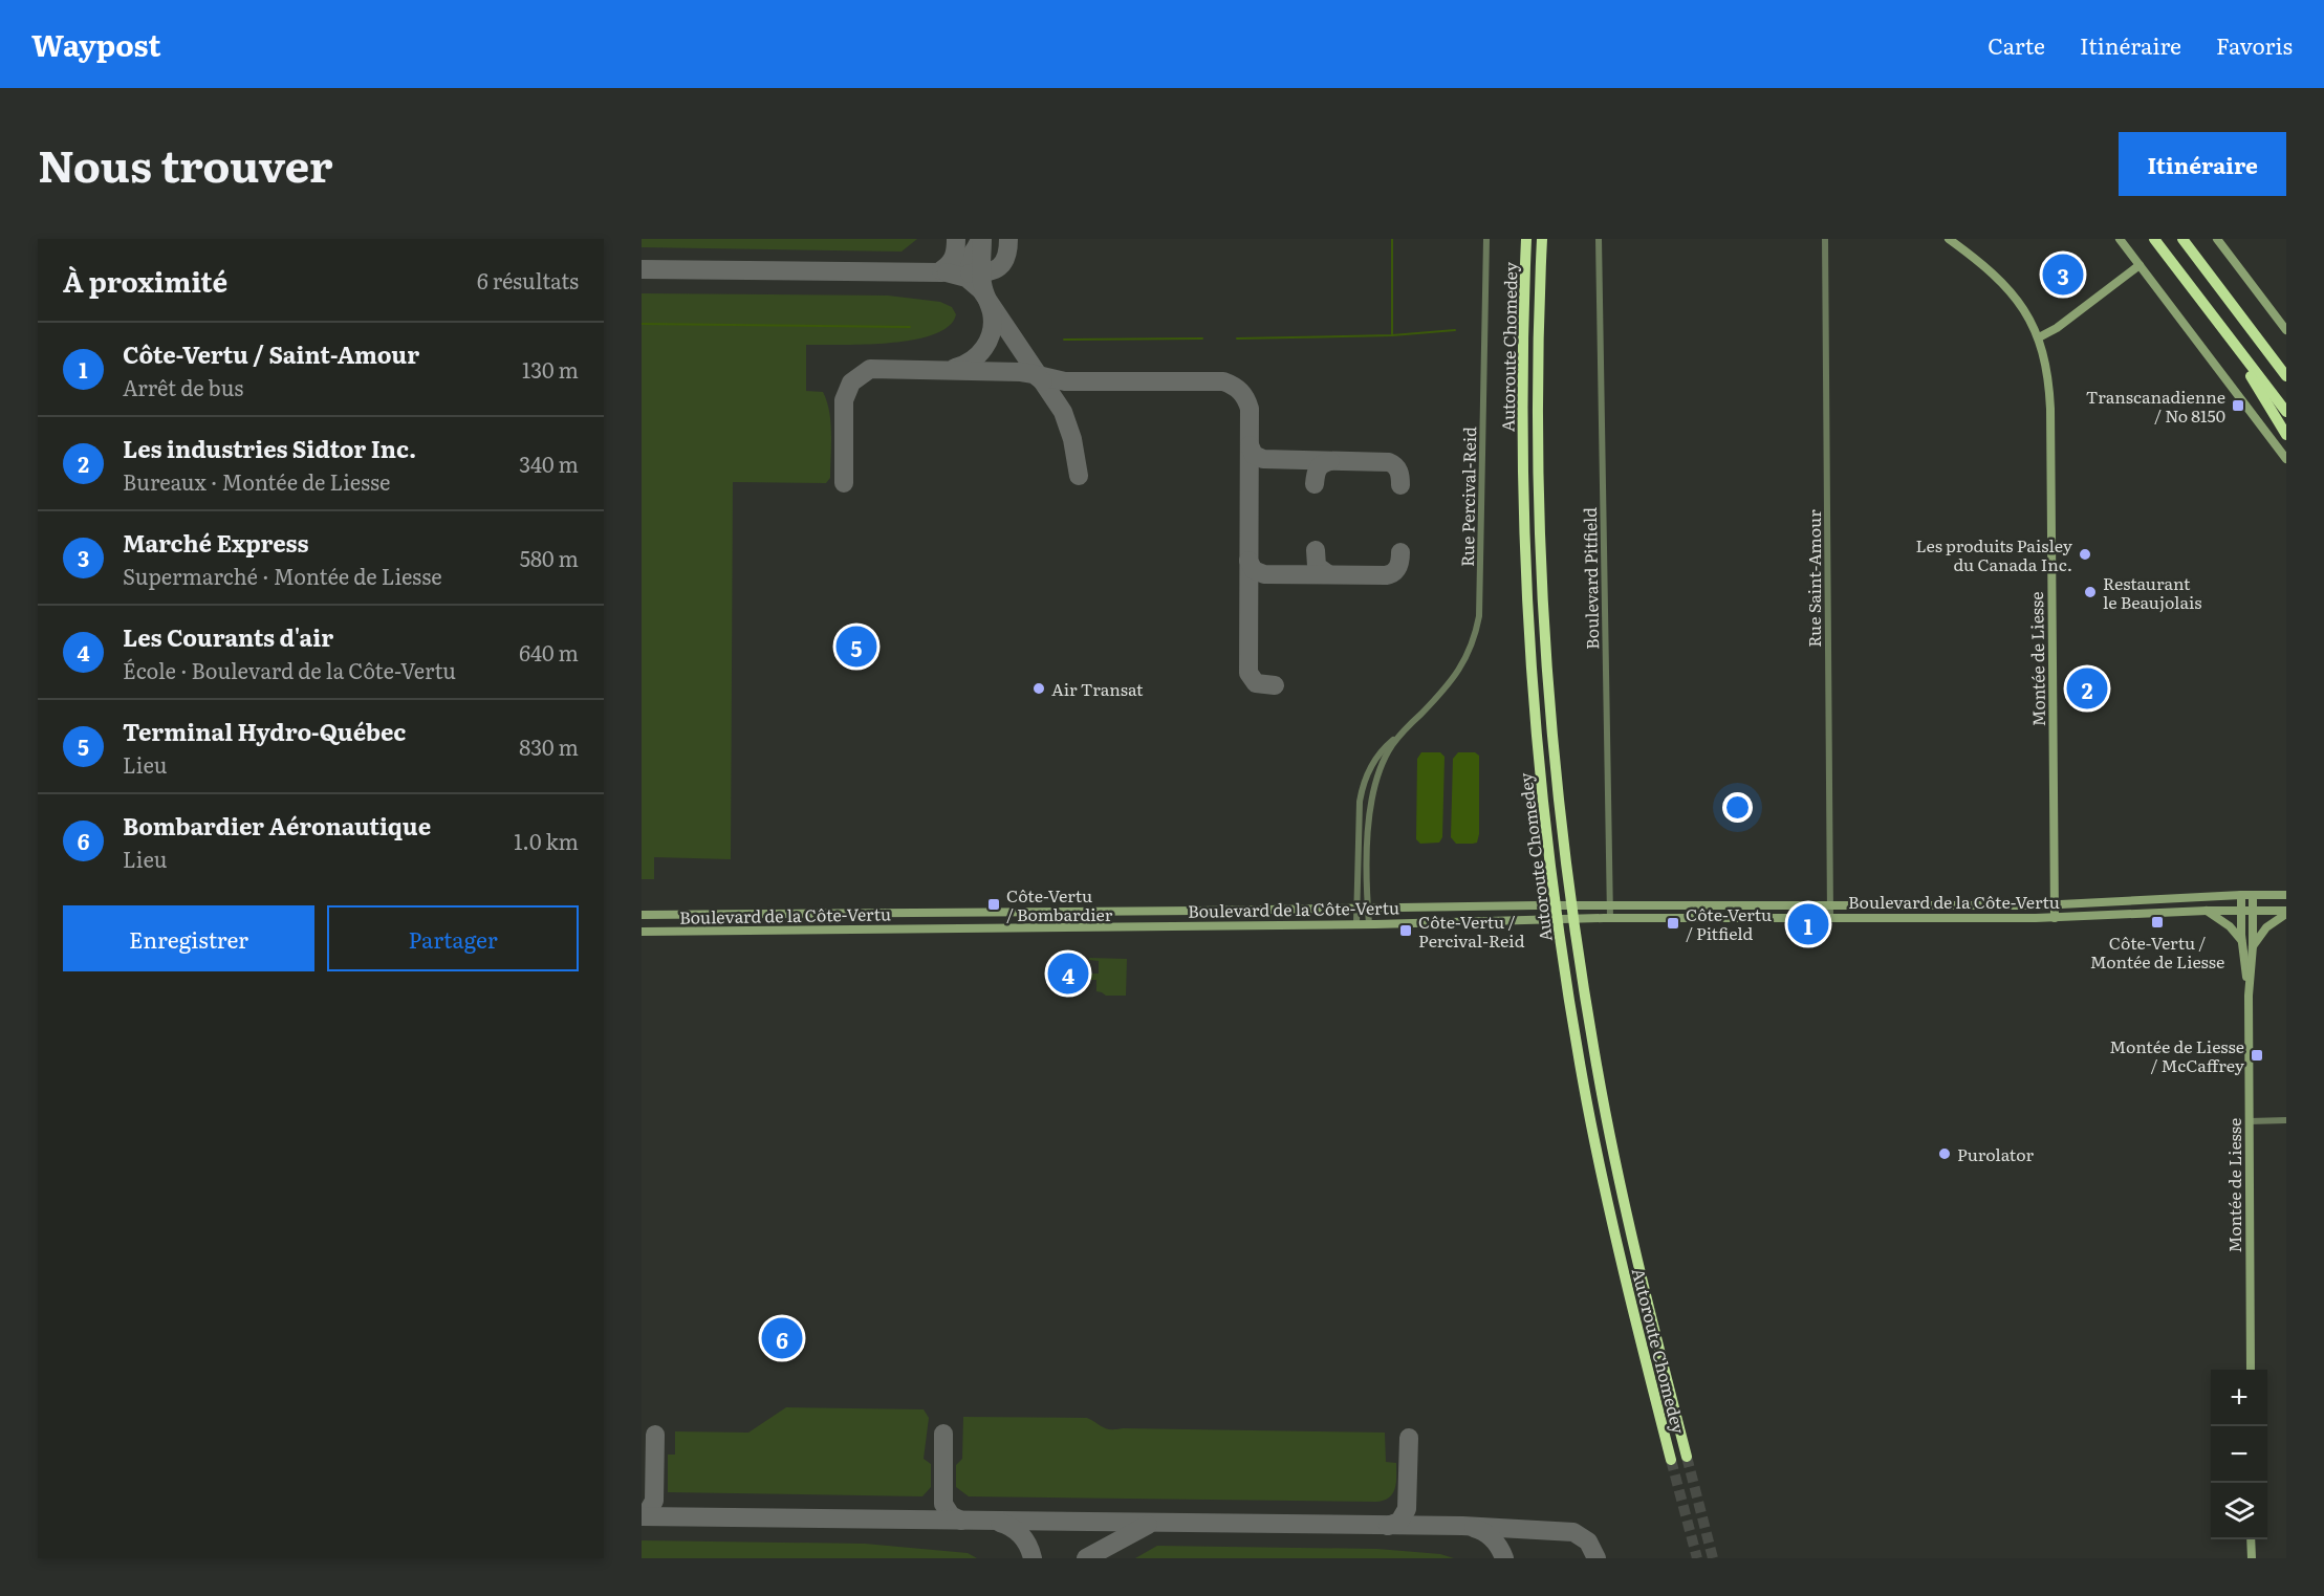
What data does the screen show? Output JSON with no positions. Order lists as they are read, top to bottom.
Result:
{
  "streets": {
    "highway": ["Autoroute Chomedey"],
    "street": [
      "Rue Percival-Reid",
      "Boulevard Pitfield",
      "Rue Saint-Amour",
      "Montée de Liesse",
      "Boulevard de la Côte-Vertu"
    ]
  },
  "crossings": [
    ["Rue Percival-Reid", "Boulevard de la Côte-Vertu"],
    ["Boulevard Pitfield", "Boulevard de la Côte-Vertu"],
    ["Rue Saint-Amour", "Boulevard de la Côte-Vertu"],
    ["Montée de Liesse", "Boulevard de la Côte-Vertu"]
  ],
  "places": {
    "transit": [
      "Transcanadienne / No 8150",
      "Côte-Vertu / Bombardier",
      "Côte-Vertu / Montée de Liesse",
      "Côte-Vertu / Pitfield",
      "Côte-Vertu / Percival-Reid",
      "Montée de Liesse / McCaffrey"
    ],
    "other": [
      "Les produits Paisley du Canada Inc.",
      "Restaurant le Beaujolais",
      "Air Transat",
      "Purolator"
    ]
  },
  "page": {
    "header": "Waypost",
    "nav": ["Carte", "Itinéraire", "Favoris"],
    "title": "Nous trouver",
    "buttons": [
      "Itinéraire",
      ["Enregistrer", "Partager"]
    ],
    "heading": ["À proximité", "6 résultats"],
    "pins": [
      "3",
      "5",
      "2",
      "1",
      "4",
      "6"
    ],
    "list": [
      {
        "mark": "1",
        "name": "Côte-Vertu / Saint-Amour",
        "note": "Arrêt de bus",
        "value": "130 m"
      },
      {
        "mark": "2",
        "name": "Les industries Sidtor Inc.",
        "note": "Bureaux · Montée de Liesse",
        "value": "340 m"
      },
      {
        "mark": "3",
        "name": "Marché Express",
        "note": "Supermarché · Montée de Liesse",
        "value": "580 m"
      },
      {
        "mark": "4",
        "name": "Les Courants d'air",
        "note": "École · Boulevard de la Côte-Vertu",
        "value": "640 m"
      },
      {
        "mark": "5",
        "name": "Terminal Hydro-Québec",
        "note": "Lieu",
        "value": "830 m"
      },
      {
        "mark": "6",
        "name": "Bombardier Aéronautique",
        "note": "Lieu",
        "value": "1.0 km"
      }
    ],
    "map_buttons": ["+", "−"]
  }
}
